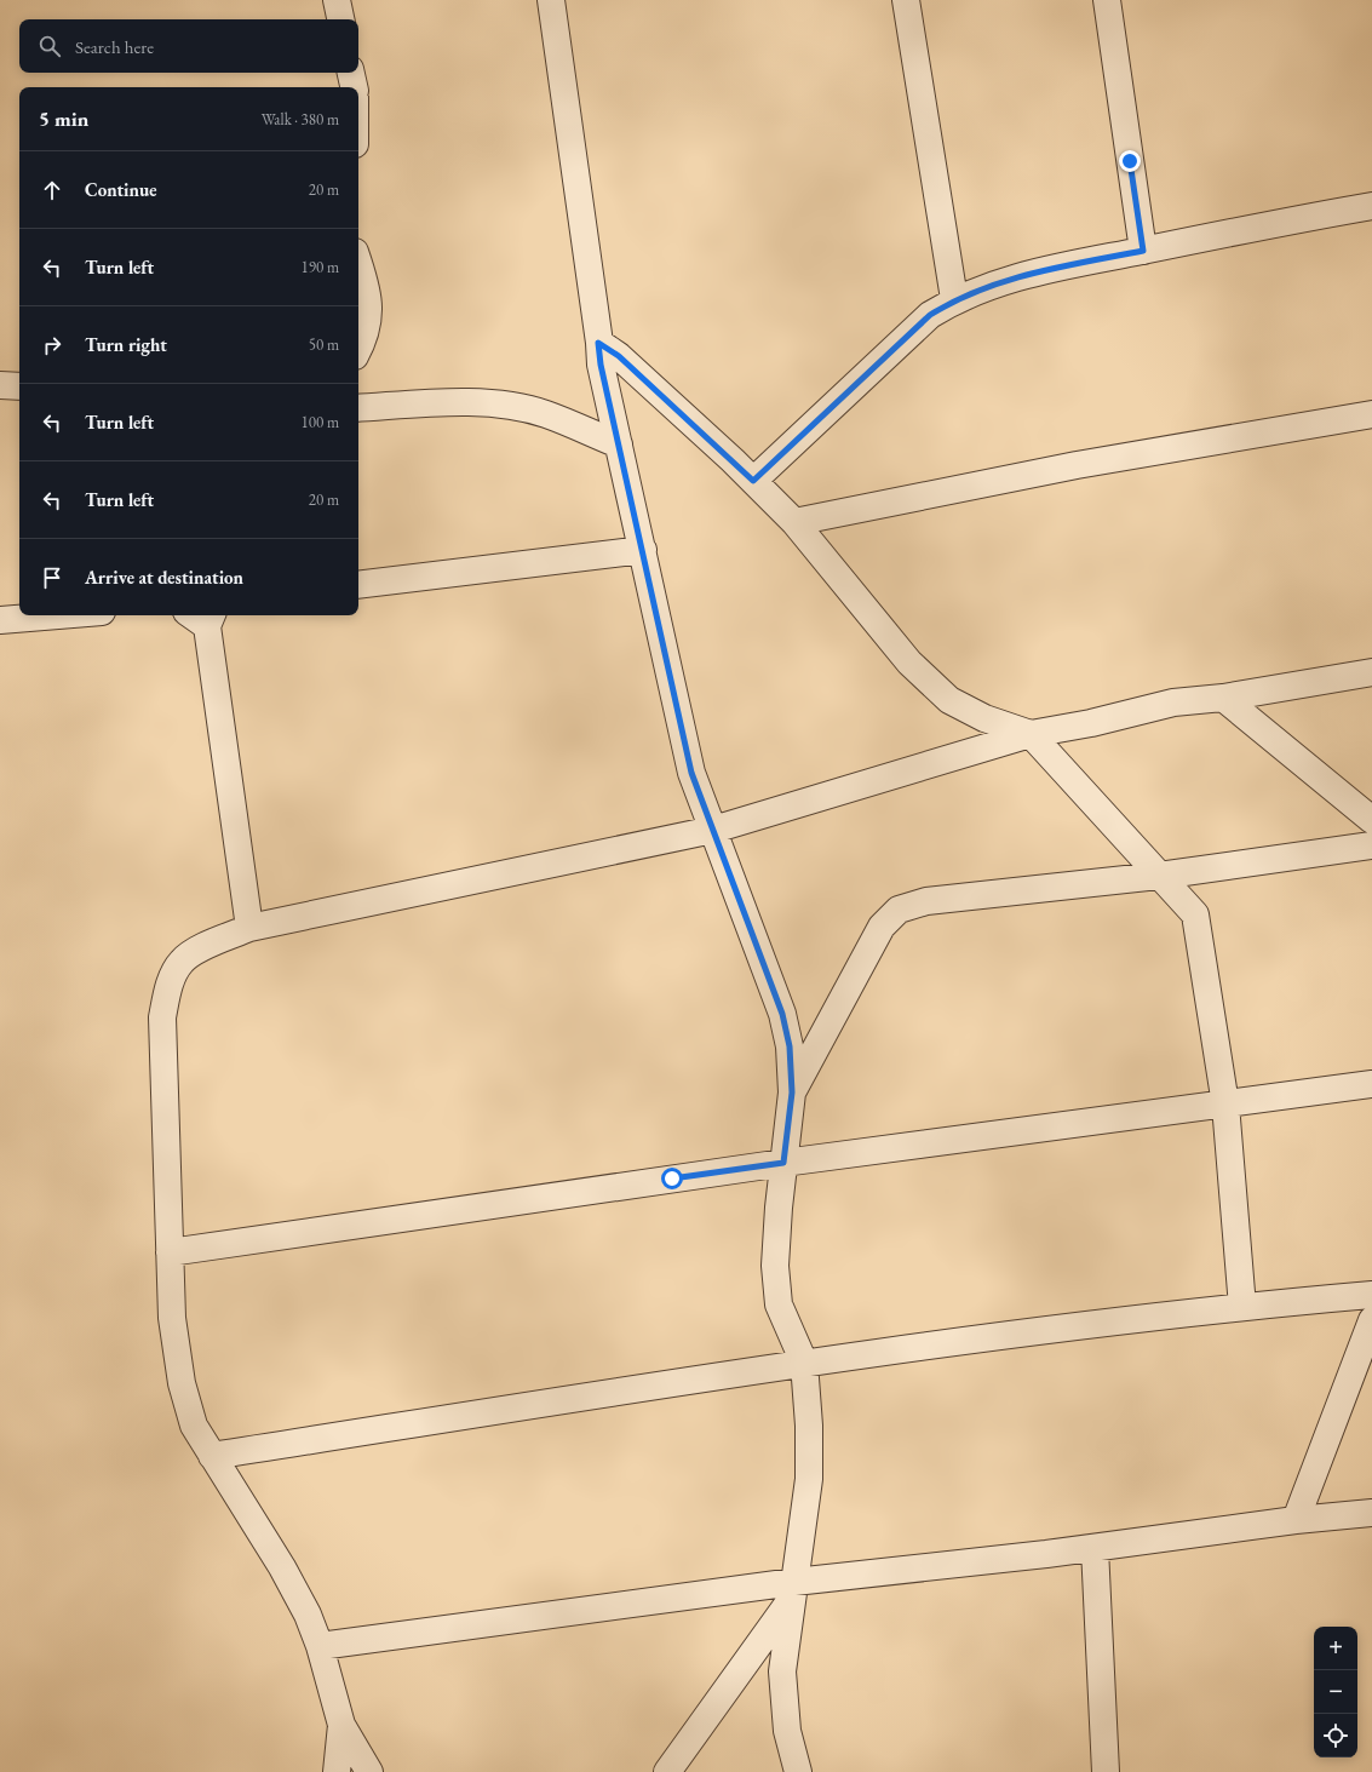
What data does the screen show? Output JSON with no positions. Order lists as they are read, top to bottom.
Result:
{
  "page": {
    "search": "Search here",
    "heading": ["5 min", "Walk · 380 m"],
    "list": [
      ["Continue", "20 m"],
      ["Turn left", "190 m"],
      ["Turn right", "50 m"],
      ["Turn left", "100 m"],
      ["Turn left", "20 m"],
      "Arrive at destination"
    ],
    "map_buttons": ["+", "−"]
  }
}
